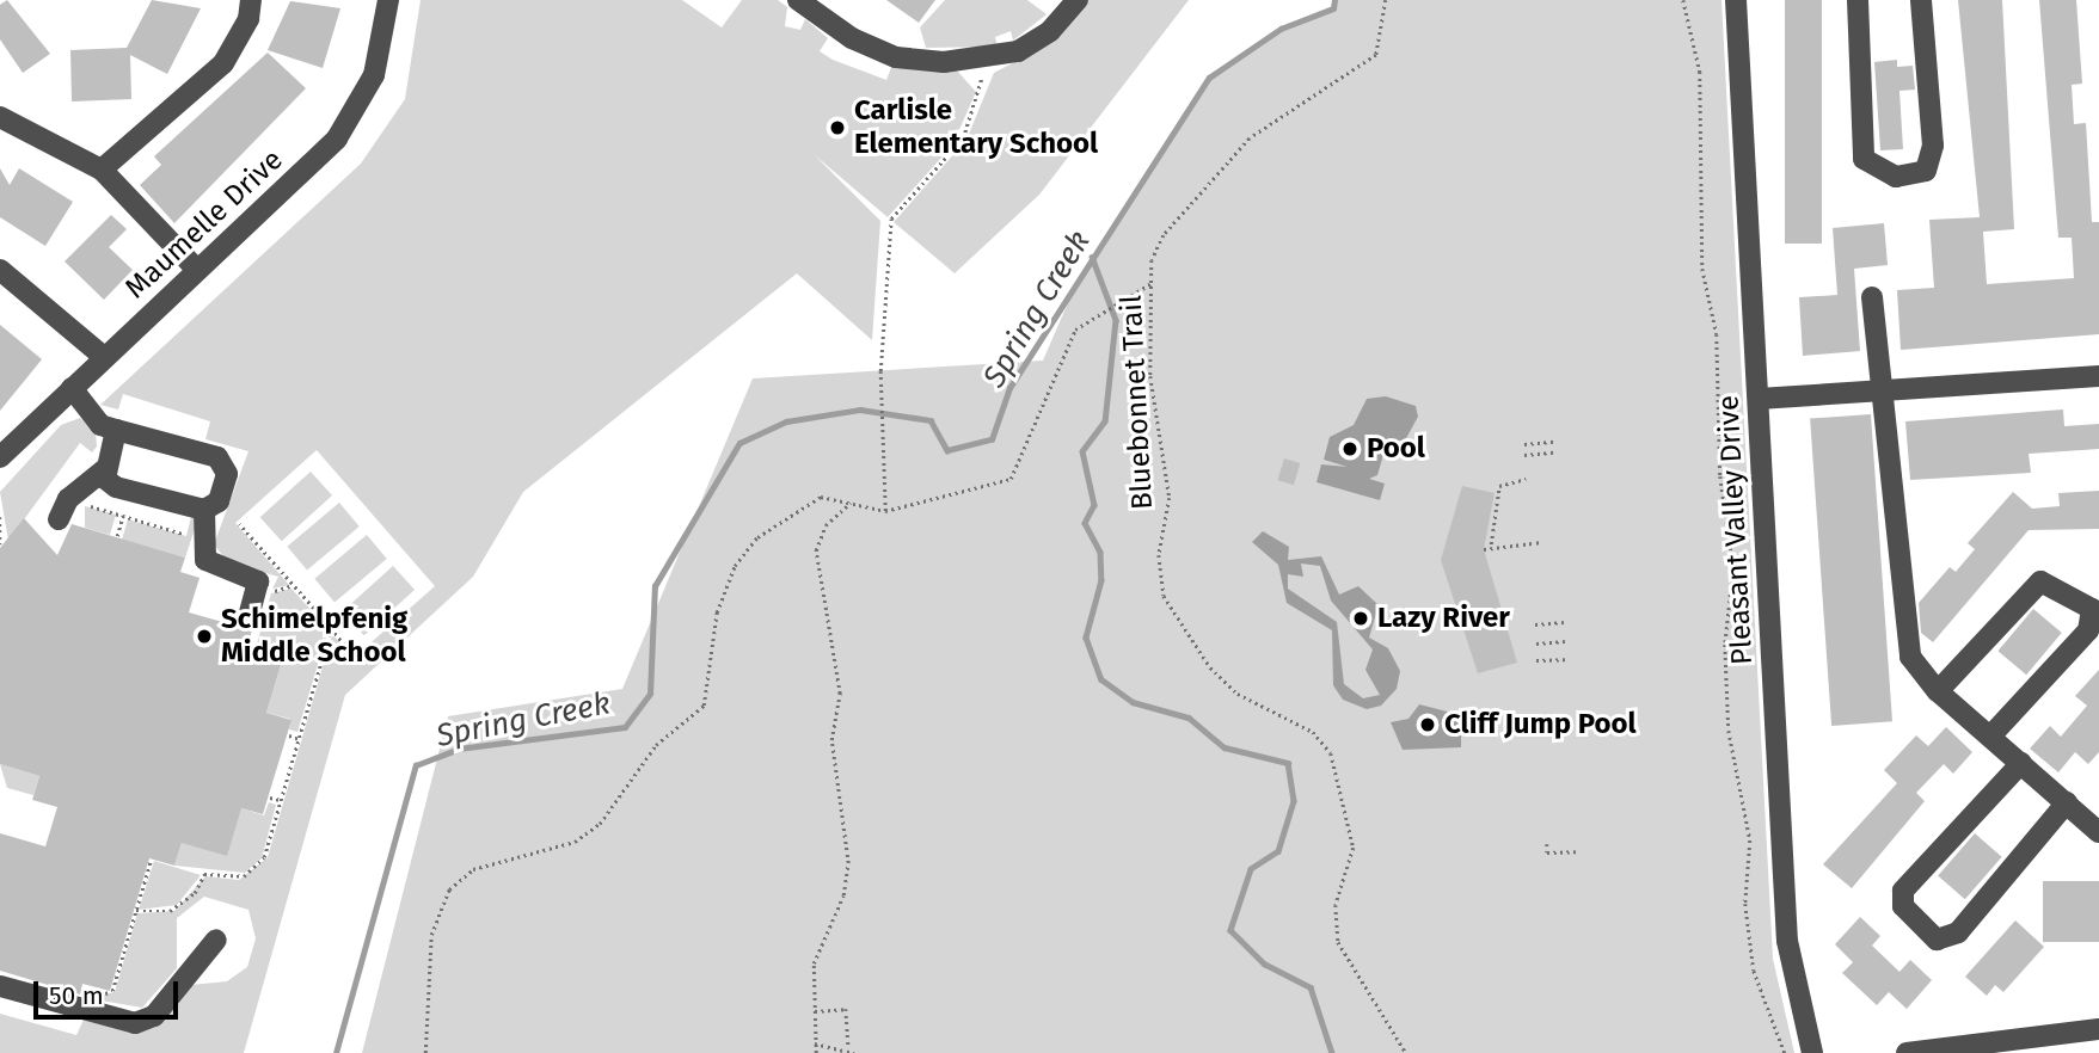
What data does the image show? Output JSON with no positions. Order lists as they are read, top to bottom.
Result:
{
  "streets": {
    "street": ["Maumelle Drive", "Pleasant Valley Drive"],
    "path": ["Bluebonnet Trail"]
  },
  "water": ["Spring Creek"],
  "places": [
    "Carlisle Elementary School",
    "Pool",
    "Lazy River",
    "Schimelpfenig Middle School",
    "Cliff Jump Pool"
  ],
  "scale_bar": "50 m"
}
